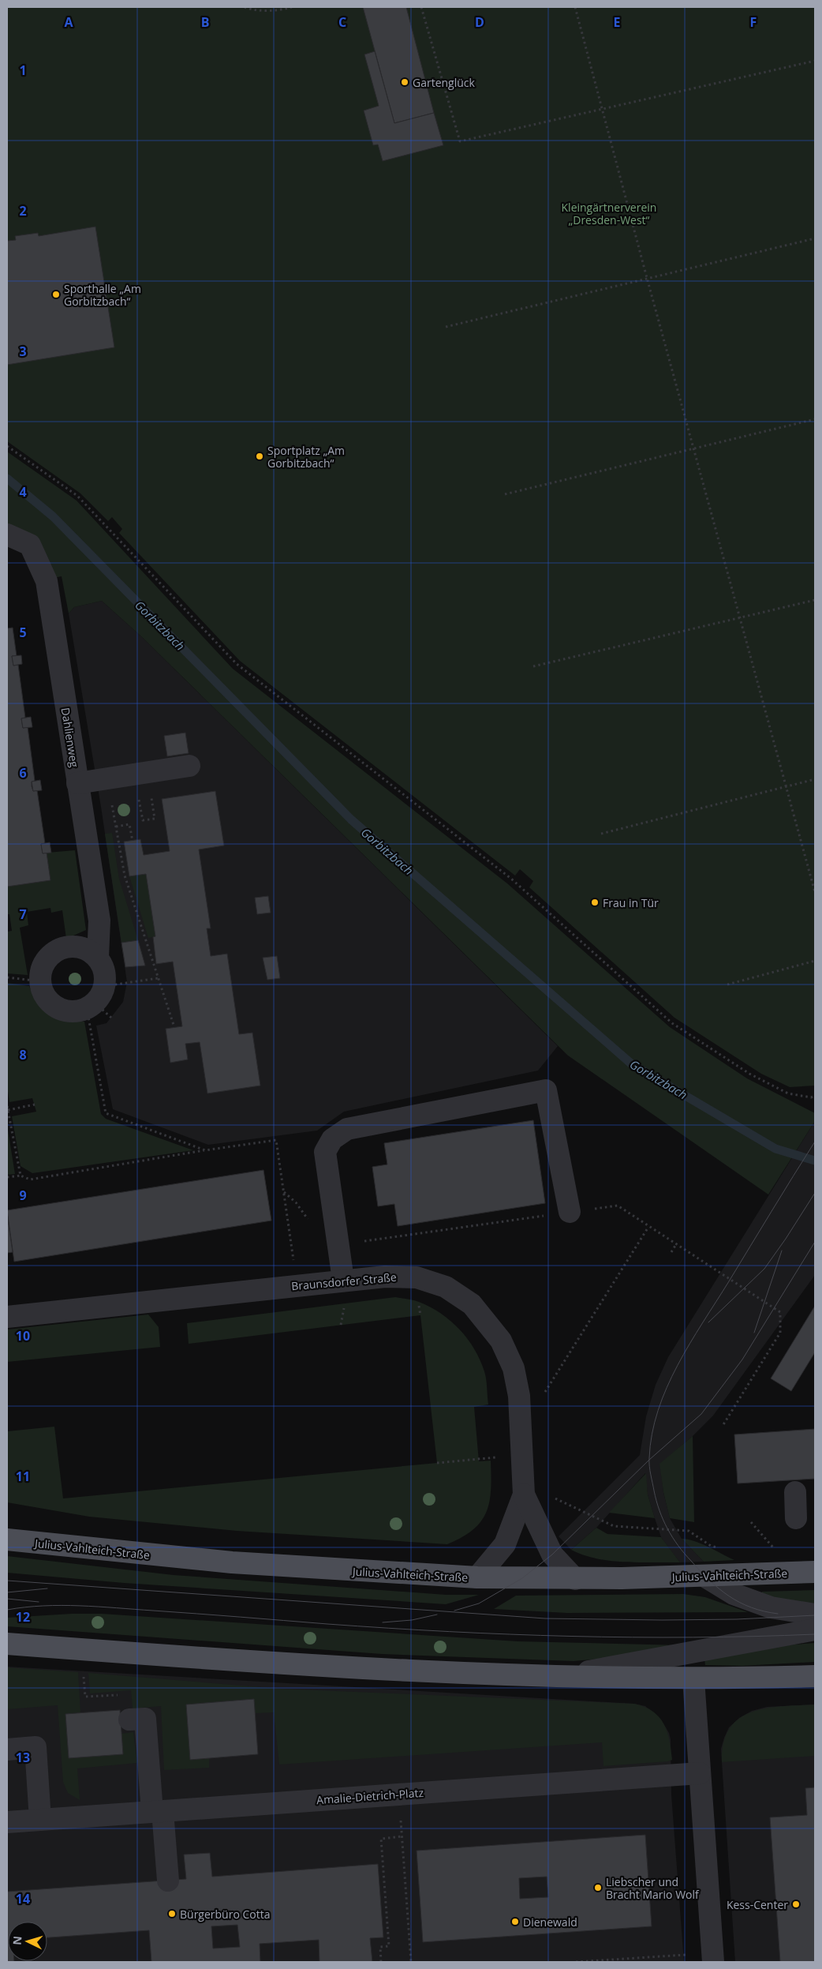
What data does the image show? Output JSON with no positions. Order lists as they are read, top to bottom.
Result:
{
  "streets": {
    "main road": ["Julius-Vahlteich-Straße"],
    "street": ["Dahlienweg", "Braunsdorfer Straße", "Amalie-Dietrich-Platz"]
  },
  "crossings": [
    ["Braunsdorfer Straße", "Julius-Vahlteich-Straße"]
  ],
  "water": ["Gorbitzbach"],
  "parks": ["Kleingärtnerverein „Dresden-West“"],
  "places": [
    "Gartenglück",
    "Sporthalle „Am Gorbitzbach“",
    "Sportplatz „Am Gorbitzbach“",
    "Frau in Tür",
    "Liebscher und Bracht Mario Wolf",
    "Kess-Center",
    "Bürgerbüro Cotta",
    "Dienewald"
  ],
  "north": "left",
  "grid": {
    "columns": [
      "A",
      "B",
      "C",
      "D",
      "E",
      "F"
    ],
    "rows": [
      "1",
      "2",
      "3",
      "4",
      "5",
      "6",
      "7",
      "8",
      "9",
      "10",
      "11",
      "12",
      "13",
      "14"
    ]
  }
}
